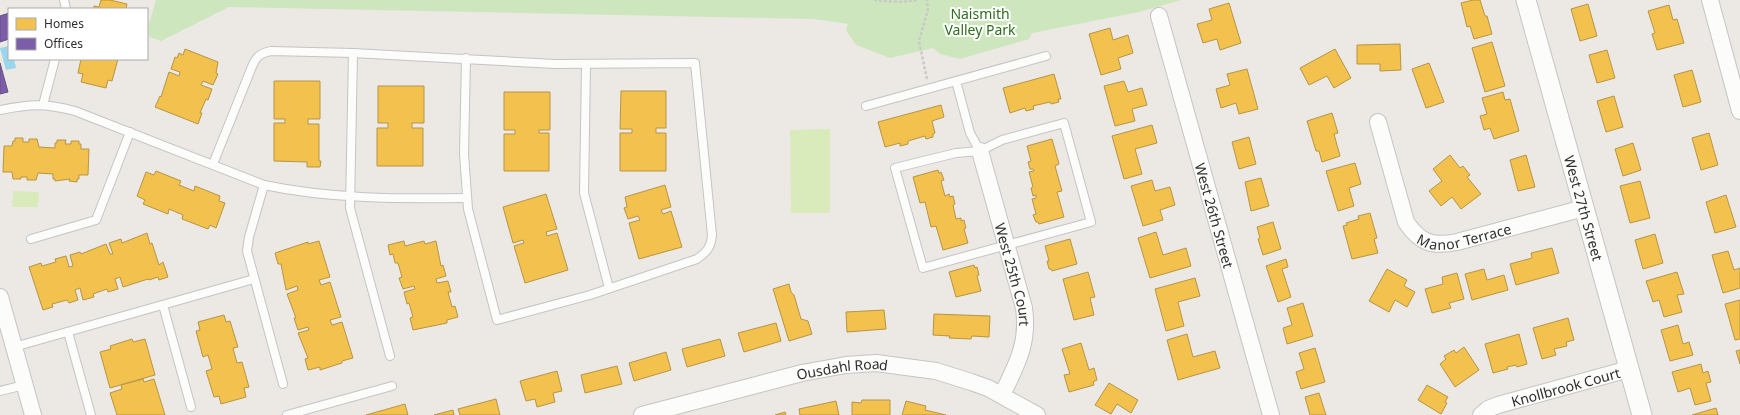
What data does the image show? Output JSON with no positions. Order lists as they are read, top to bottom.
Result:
{
  "streets": {
    "street": [
      "West 27th Street",
      "West 26th Street",
      "Manor Terrace",
      "West 25th Court",
      "Ousdahl Road",
      "Knollbrook Court"
    ]
  },
  "crossings": [
    ["West 27th Street", "Manor Terrace"],
    ["West 27th Street", "Knollbrook Court"],
    ["West 25th Court", "Ousdahl Road"]
  ],
  "parks": ["Naismith Valley Park"],
  "legend": ["Homes", "Offices"]
}
